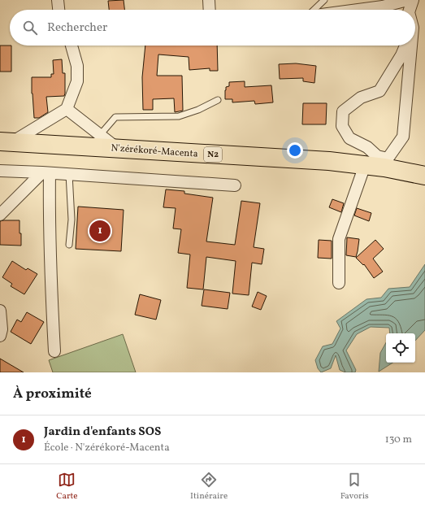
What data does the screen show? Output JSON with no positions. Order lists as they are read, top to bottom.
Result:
{
  "streets": {
    "highway": ["N'zérékoré-Macenta", "N2"]
  },
  "page": {
    "search": "Rechercher",
    "pins": "1",
    "heading": "À proximité",
    "list": [
      {
        "mark": "1",
        "name": "Jardin d'enfants SOS",
        "note": "École · N'zérékoré-Macenta",
        "value": "130 m"
      }
    ],
    "nav": ["Carte", "Itinéraire", "Favoris"]
  }
}
